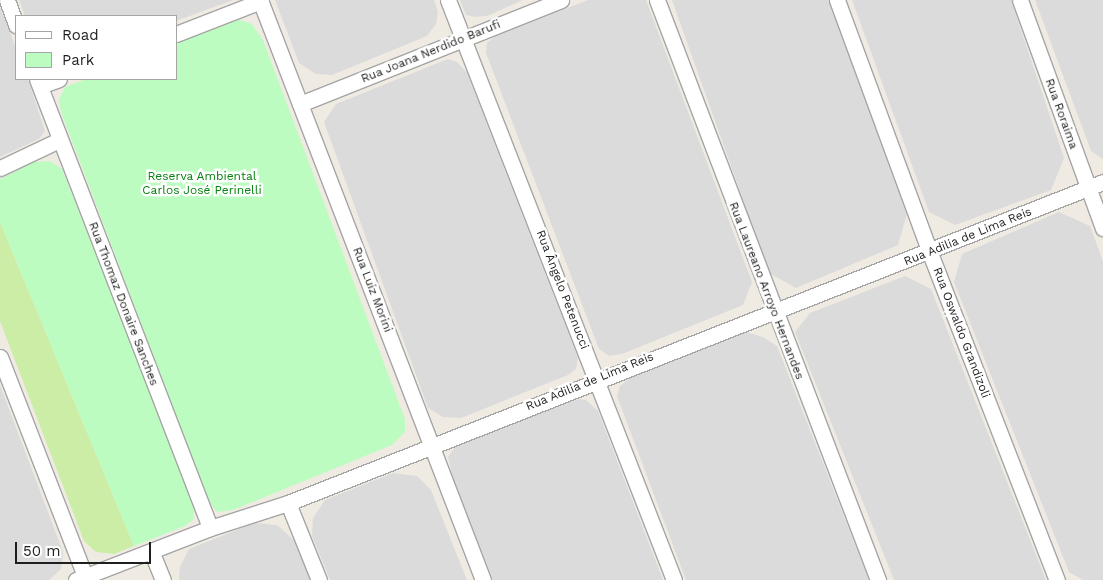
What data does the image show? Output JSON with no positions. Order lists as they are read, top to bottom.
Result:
{
  "streets": {
    "street": [
      "Rua Joana Nerdido Barufi",
      "Rua Roraima",
      "Rua Adilia de Lima Reis",
      "Rua Luiz Morini",
      "Rua Ângelo Petenucci",
      "Rua Laureano Arroyo Hernandes",
      "Rua Thomaz Donaire Sanches",
      "Rua Oswaldo Grandizoli"
    ]
  },
  "crossings": [
    ["Rua Joana Nerdido Barufi", "Rua Luiz Morini"],
    ["Rua Joana Nerdido Barufi", "Rua Ângelo Petenucci"],
    ["Rua Roraima", "Rua Adilia de Lima Reis"],
    ["Rua Adilia de Lima Reis", "Rua Luiz Morini"],
    ["Rua Adilia de Lima Reis", "Rua Ângelo Petenucci"],
    ["Rua Adilia de Lima Reis", "Rua Laureano Arroyo Hernandes"],
    ["Rua Adilia de Lima Reis", "Rua Thomaz Donaire Sanches"],
    ["Rua Adilia de Lima Reis", "Rua Oswaldo Grandizoli"]
  ],
  "parks": ["Reserva Ambiental Carlos José Perinelli"],
  "legend": ["Road", "Park"],
  "scale_bar": "50 m"
}
